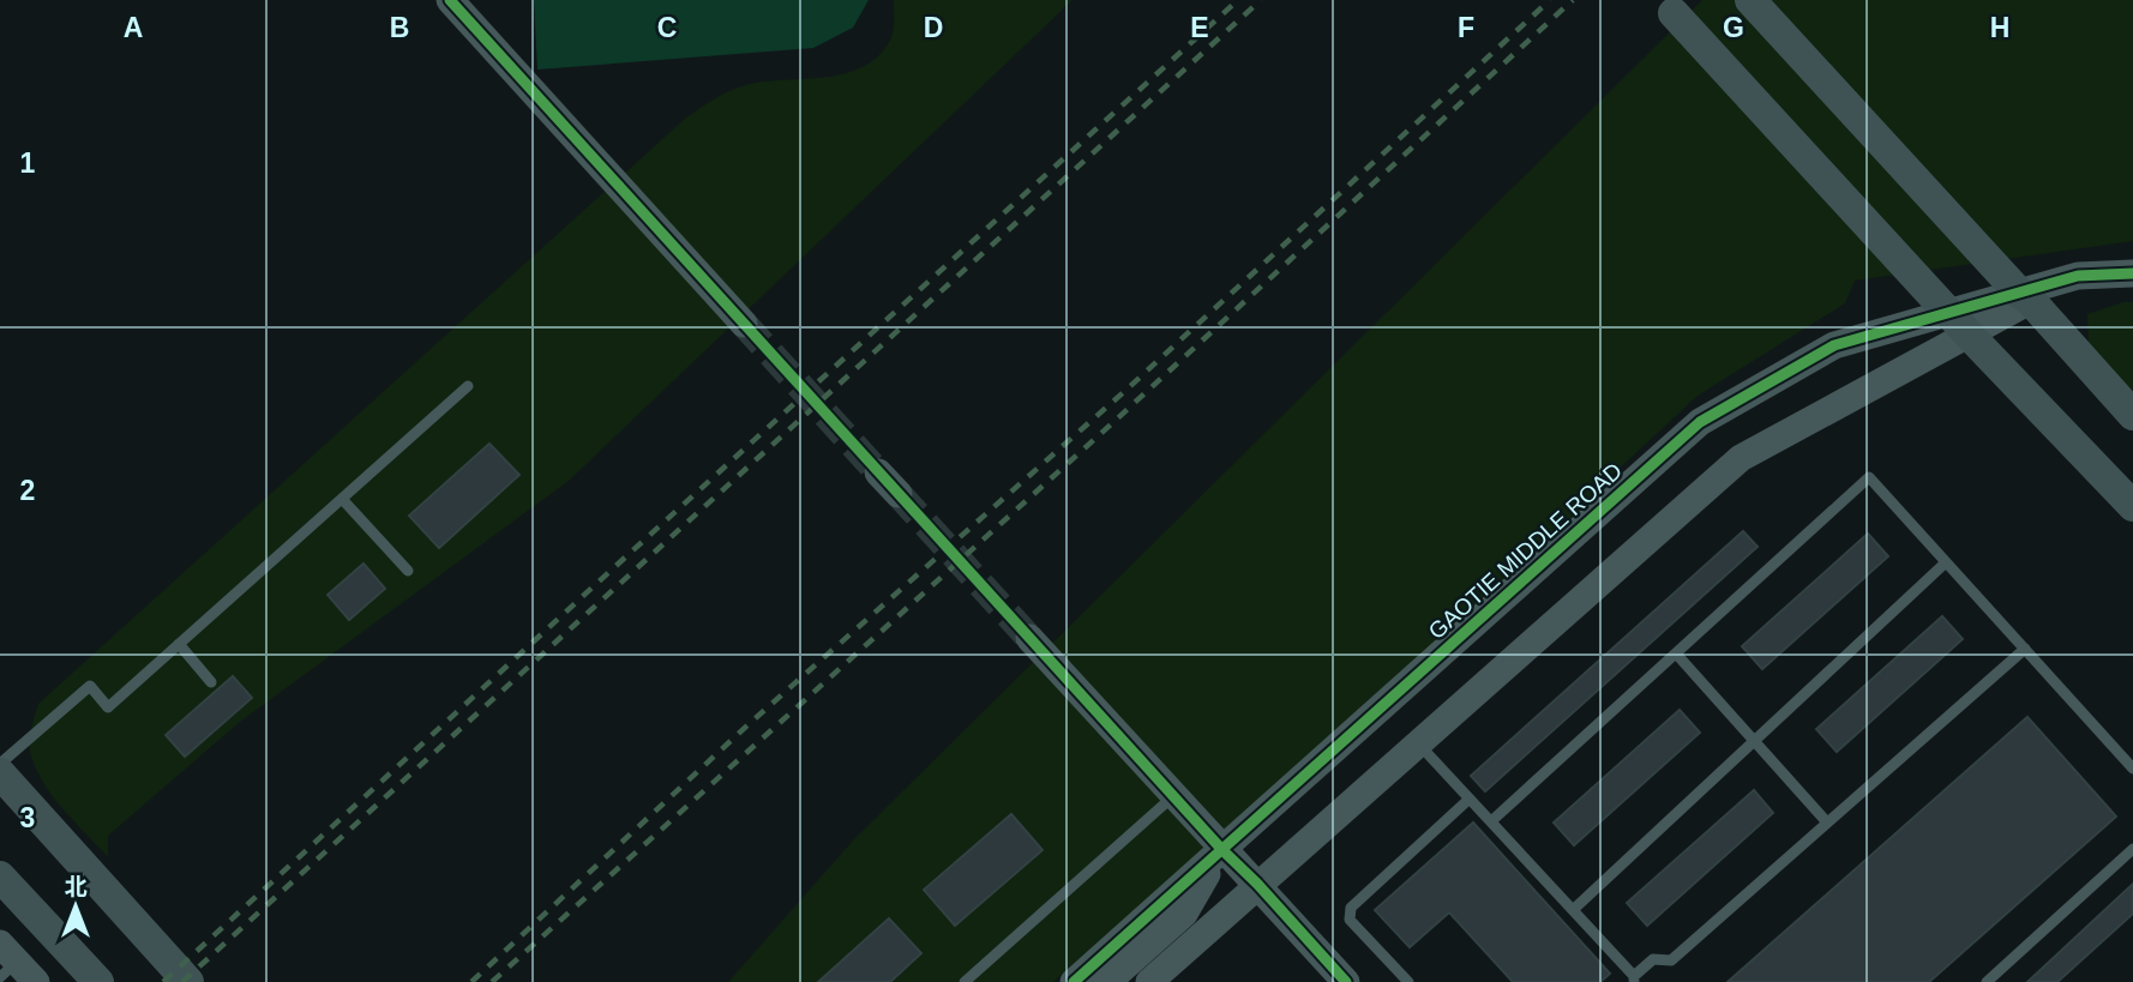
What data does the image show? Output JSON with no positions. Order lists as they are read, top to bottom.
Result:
{
  "streets": {
    "street": ["GAOTIE MIDDLE ROAD"]
  },
  "north": "top",
  "grid": {
    "columns": [
      "A",
      "B",
      "C",
      "D",
      "E",
      "F",
      "G",
      "H"
    ],
    "rows": ["1", "2", "3"]
  }
}
